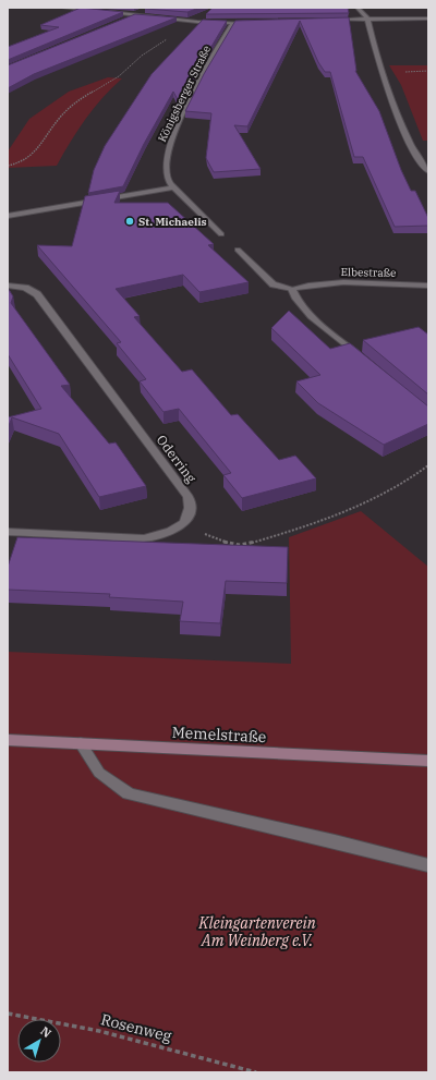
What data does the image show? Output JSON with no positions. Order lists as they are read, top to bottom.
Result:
{
  "streets": {
    "main road": ["Memelstraße"],
    "street": ["Königsberger Straße", "Elbestraße", "Oderring"],
    "path": ["Rosenweg"]
  },
  "parks": ["Kleingartenverein Am Weinberg e.V."],
  "places": ["St. Michaelis"],
  "north": "top right"
}
